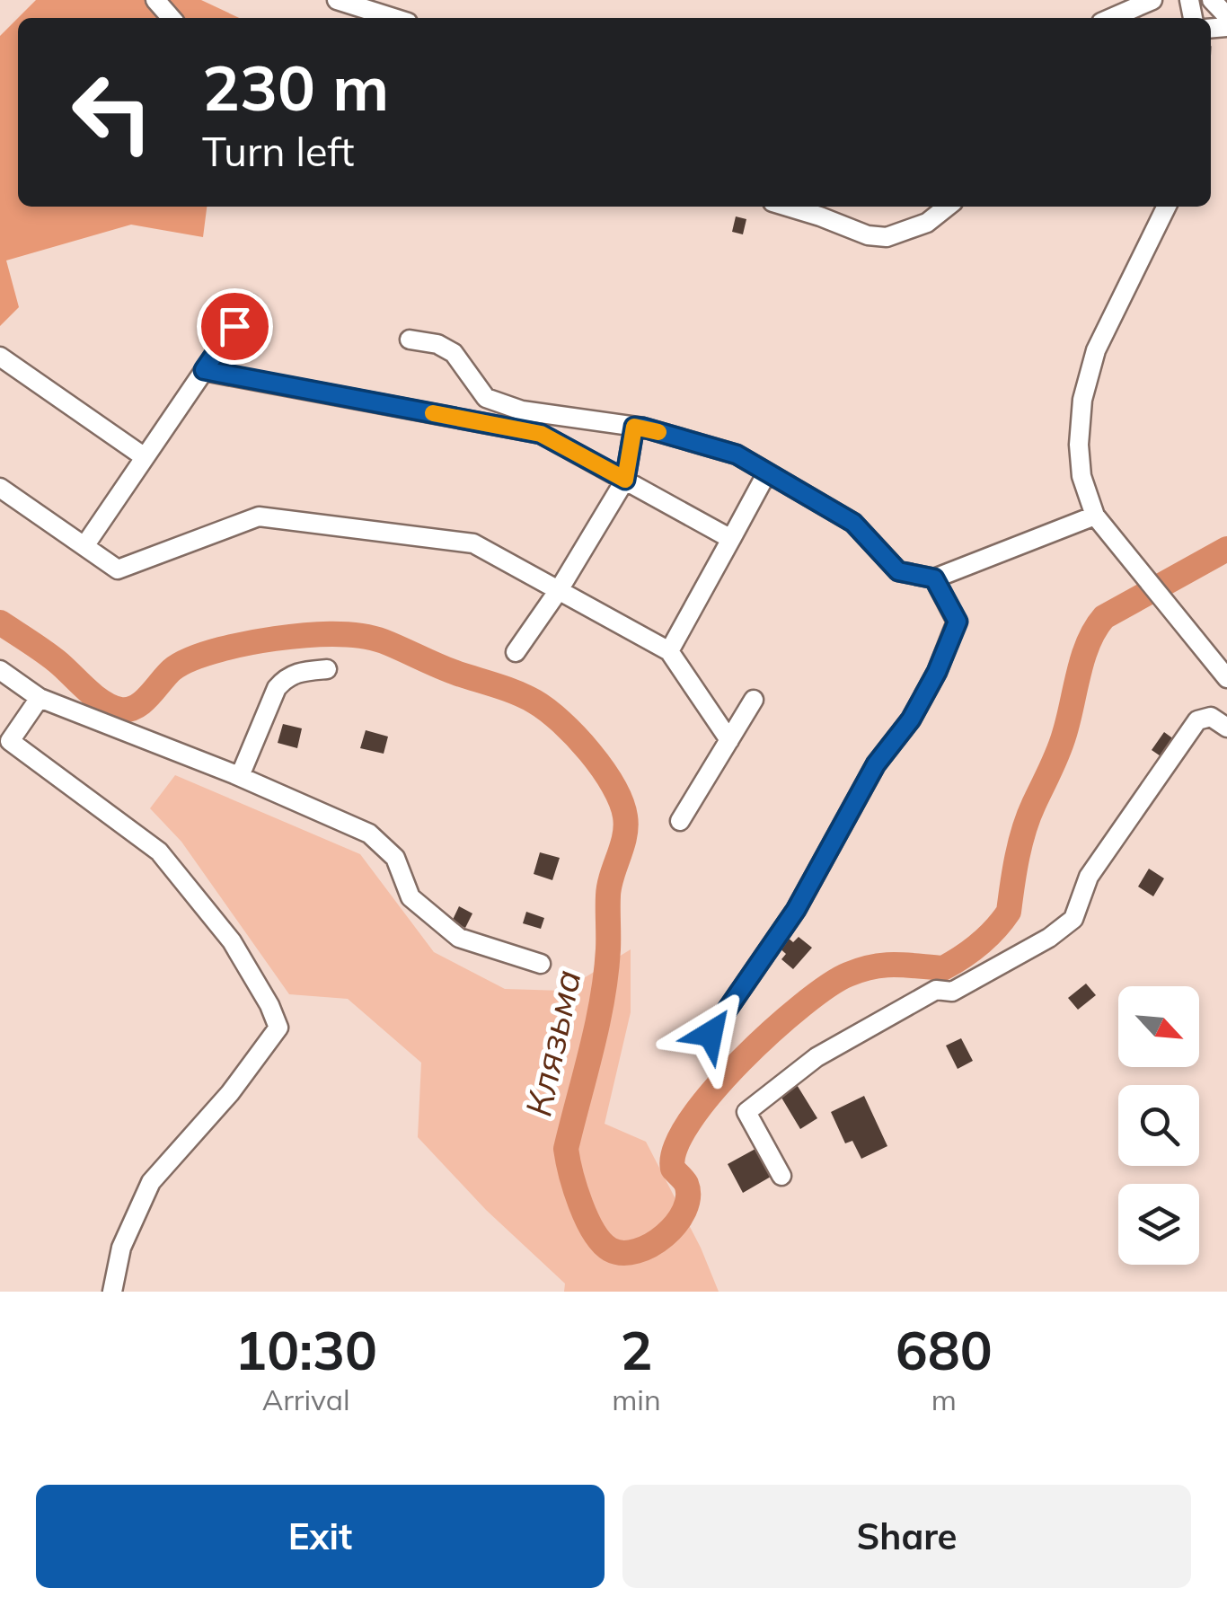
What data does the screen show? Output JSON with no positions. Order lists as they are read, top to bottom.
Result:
{
  "water": ["Клязьма"],
  "north": "bottom right",
  "page": {
    "turn": ["230 m", "Turn left"],
    "eta": [
      "10:30",
      "Arrival",
      "2",
      "min",
      "680",
      "m"
    ],
    "buttons": ["Exit", "Share"]
  }
}
